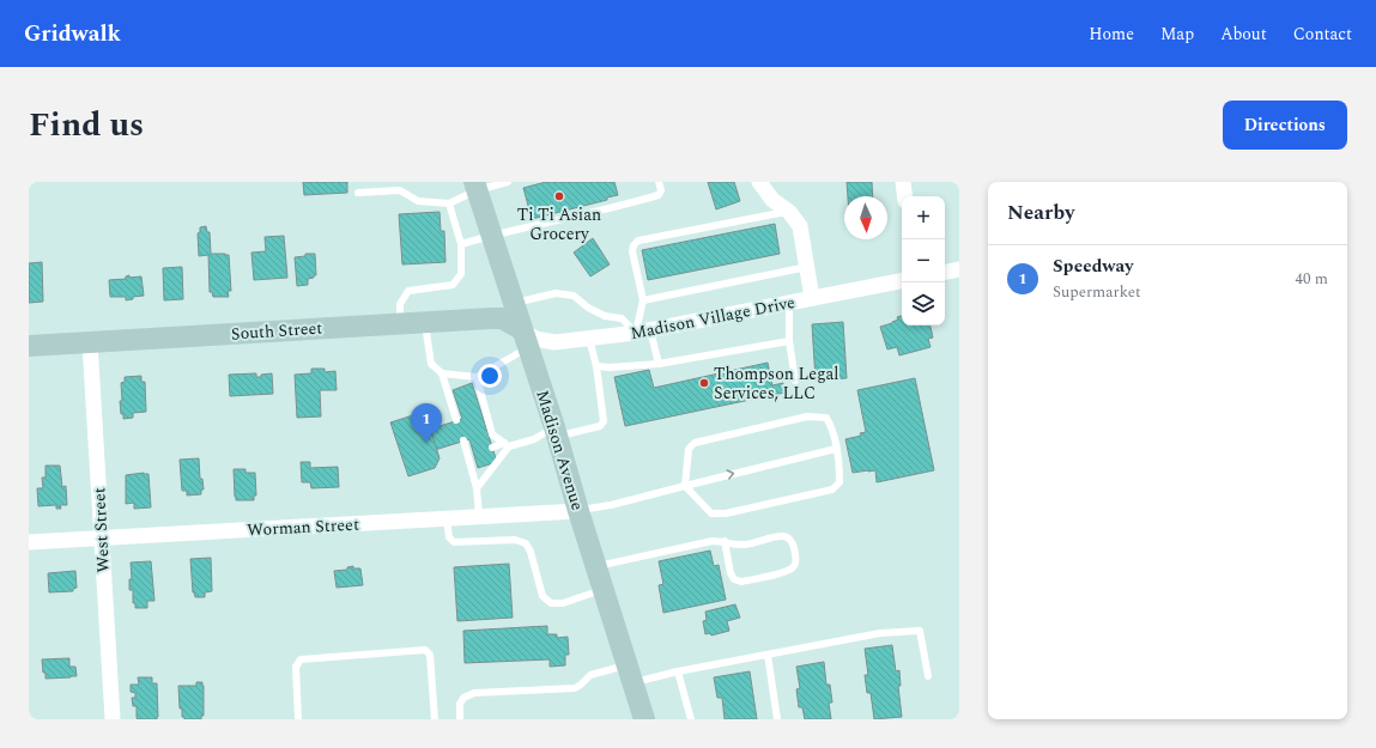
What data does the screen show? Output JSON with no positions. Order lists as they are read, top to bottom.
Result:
{
  "streets": {
    "main road": ["South Street", "Madison Avenue"],
    "street": ["Madison Village Drive", "Worman Street", "West Street"]
  },
  "crossings": [
    ["Madison Village Drive", "South Street"],
    ["Madison Village Drive", "Madison Avenue"],
    ["South Street", "Madison Avenue"],
    ["South Street", "West Street"],
    ["Madison Avenue", "Worman Street"],
    ["Worman Street", "West Street"]
  ],
  "places": ["Ti Ti Asian Grocery", "Thompson Legal Services, LLC"],
  "north": "bottom",
  "page": {
    "header": "Gridwalk",
    "nav": [
      "Home",
      "Map",
      "About",
      "Contact"
    ],
    "title": "Find us",
    "buttons": "Directions",
    "heading": "Nearby",
    "map_buttons": ["+", "−"],
    "list": [
      {
        "mark": "1",
        "name": "Speedway",
        "note": "Supermarket",
        "value": "40 m"
      }
    ],
    "pins": "1"
  }
}
